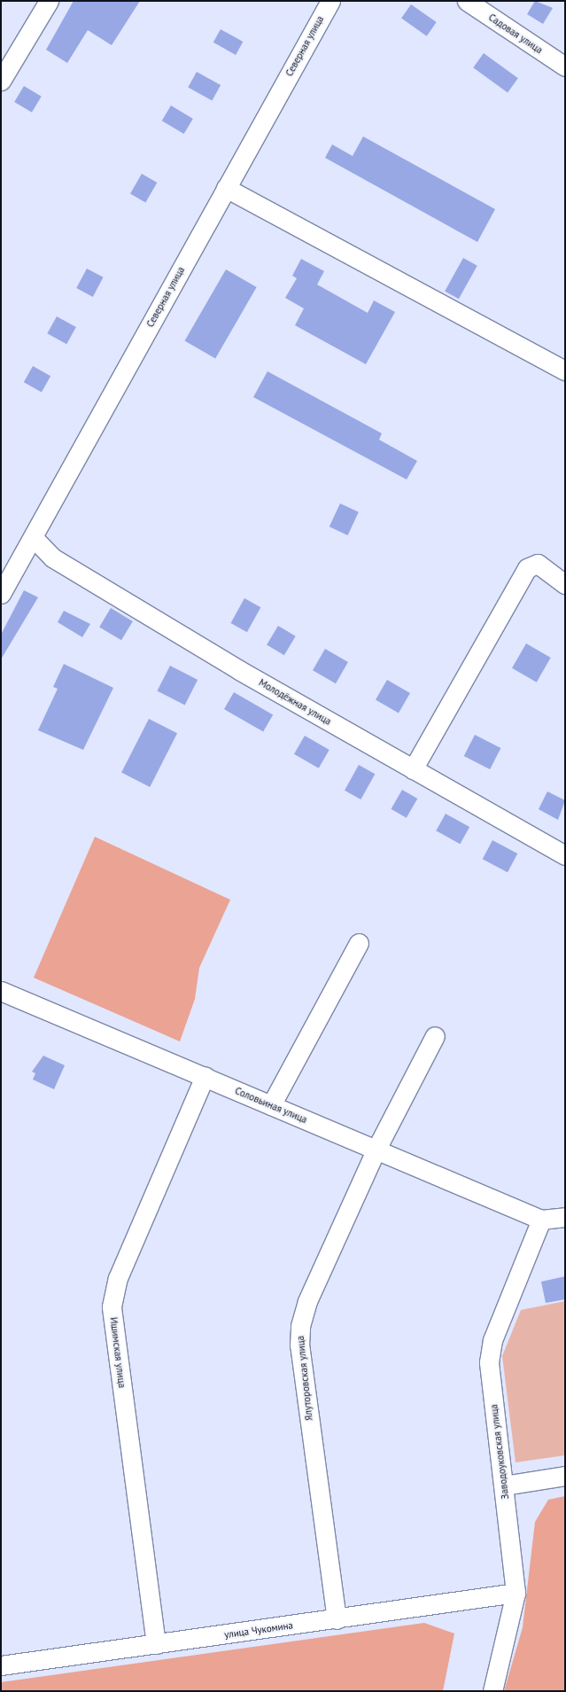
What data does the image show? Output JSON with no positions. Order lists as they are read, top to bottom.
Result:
{
  "streets": {
    "street": [
      "Садовая улица",
      "Северная улица",
      "Молодёжная улица",
      "Соловьиная улица",
      "Ишимская улица",
      "Ялуторовская улица",
      "Заводоуковская улица",
      "улица Чукомина"
    ]
  },
  "crossings": [
    ["Северная улица", "Молодёжная улица"],
    ["Соловьиная улица", "Ишимская улица"],
    ["Соловьиная улица", "Ялуторовская улица"],
    ["Соловьиная улица", "Заводоуковская улица"],
    ["Ишимская улица", "улица Чукомина"],
    ["Ялуторовская улица", "улица Чукомина"],
    ["Заводоуковская улица", "улица Чукомина"]
  ]
}
